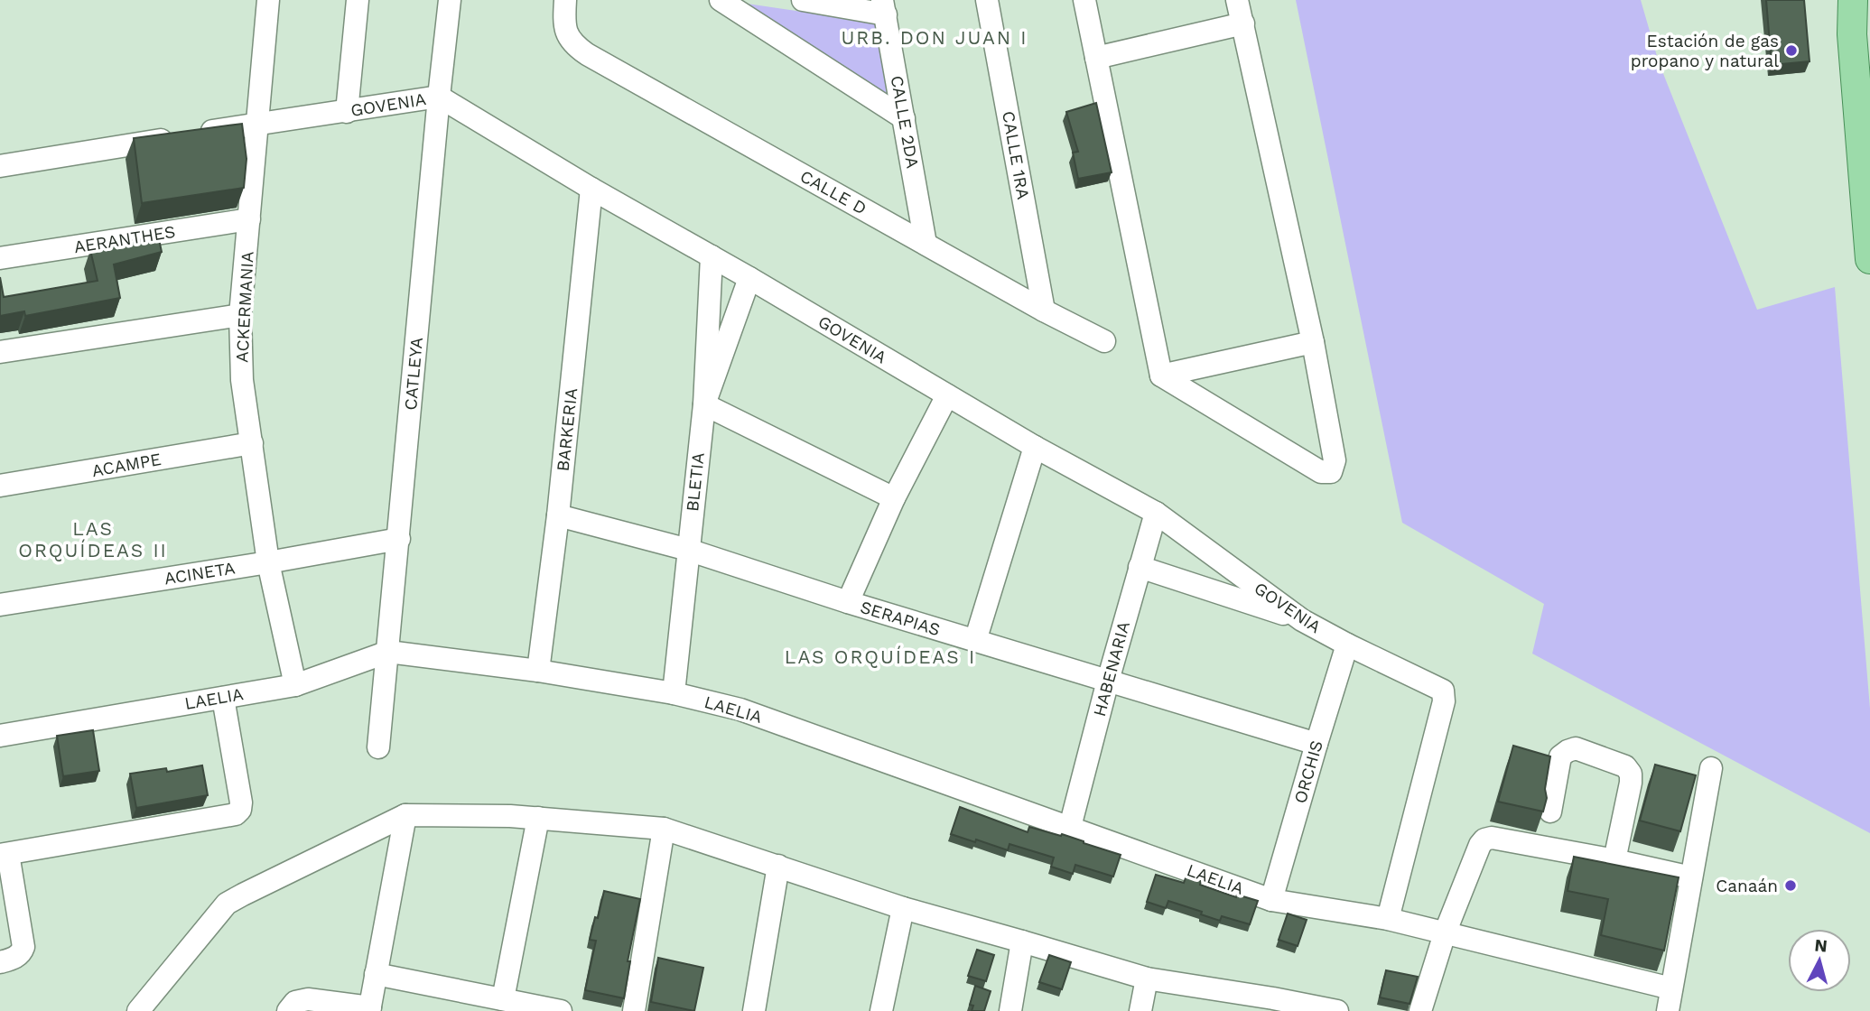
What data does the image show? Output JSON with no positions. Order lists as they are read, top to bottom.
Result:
{
  "streets": {
    "street": [
      "GOVENIA",
      "CALLE 2DA",
      "CALLE 1RA",
      "CALLE D",
      "AERANTHES",
      "ACKERMANIA",
      "CATLEYA",
      "BARKERIA",
      "ACAMPE",
      "BLETIA",
      "ACINETA",
      "SERAPIAS",
      "HABENARIA",
      "LAELIA",
      "ORCHIS"
    ]
  },
  "crossings": [
    ["GOVENIA", "ACKERMANIA"],
    ["GOVENIA", "CATLEYA"],
    ["GOVENIA", "BARKERIA"],
    ["GOVENIA", "BLETIA"],
    ["GOVENIA", "HABENARIA"],
    ["GOVENIA", "LAELIA"],
    ["GOVENIA", "ORCHIS"],
    ["CALLE 2DA", "CALLE D"],
    ["CALLE 1RA", "CALLE D"],
    ["AERANTHES", "ACKERMANIA"],
    ["ACKERMANIA", "ACAMPE"],
    ["ACKERMANIA", "ACINETA"],
    ["ACKERMANIA", "LAELIA"],
    ["CATLEYA", "ACINETA"],
    ["CATLEYA", "LAELIA"],
    ["BARKERIA", "SERAPIAS"],
    ["BARKERIA", "LAELIA"],
    ["BLETIA", "SERAPIAS"],
    ["BLETIA", "LAELIA"],
    ["SERAPIAS", "HABENARIA"],
    ["SERAPIAS", "ORCHIS"],
    ["HABENARIA", "LAELIA"],
    ["LAELIA", "ORCHIS"]
  ],
  "districts": ["URB. DON JUAN I", "LAS ORQUÍDEAS II", "LAS ORQUÍDEAS I"],
  "places": ["Estación de gas propano y natural", "Canaán"],
  "north": "top"
}
